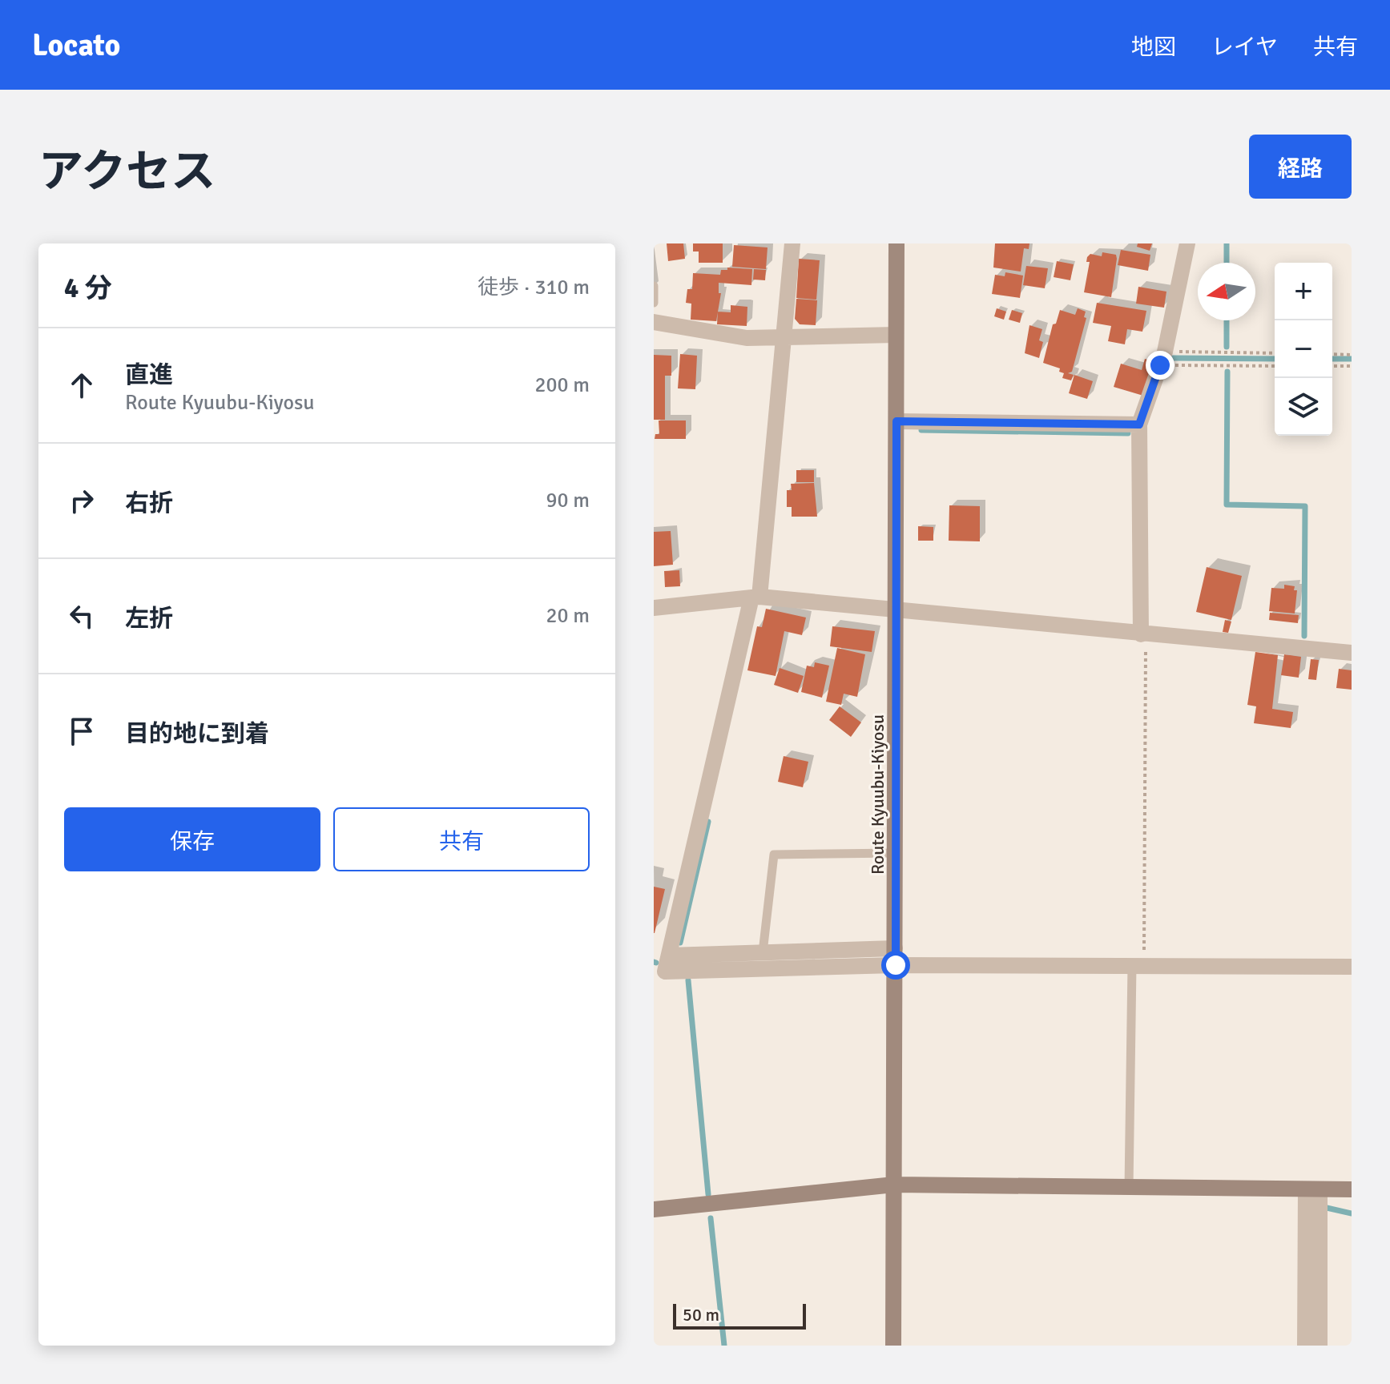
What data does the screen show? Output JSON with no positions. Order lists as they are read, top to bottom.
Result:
{
  "streets": {
    "main road": ["Route Kyuubu-Kiyosu"]
  },
  "scale_bar": "50 m",
  "north": "left",
  "page": {
    "header": "Locato",
    "nav": ["地図", "レイヤ", "共有"],
    "title": "アクセス",
    "buttons": [
      "経路",
      ["保存", "共有"]
    ],
    "heading": ["4 分", "徒歩 · 310 m"],
    "map_buttons": ["+", "−"],
    "list": [
      ["直進", "Route Kyuubu-Kiyosu", "200 m"],
      ["右折", "90 m"],
      ["左折", "20 m"],
      "目的地に到着"
    ],
    "scale": "50 m"
  }
}
